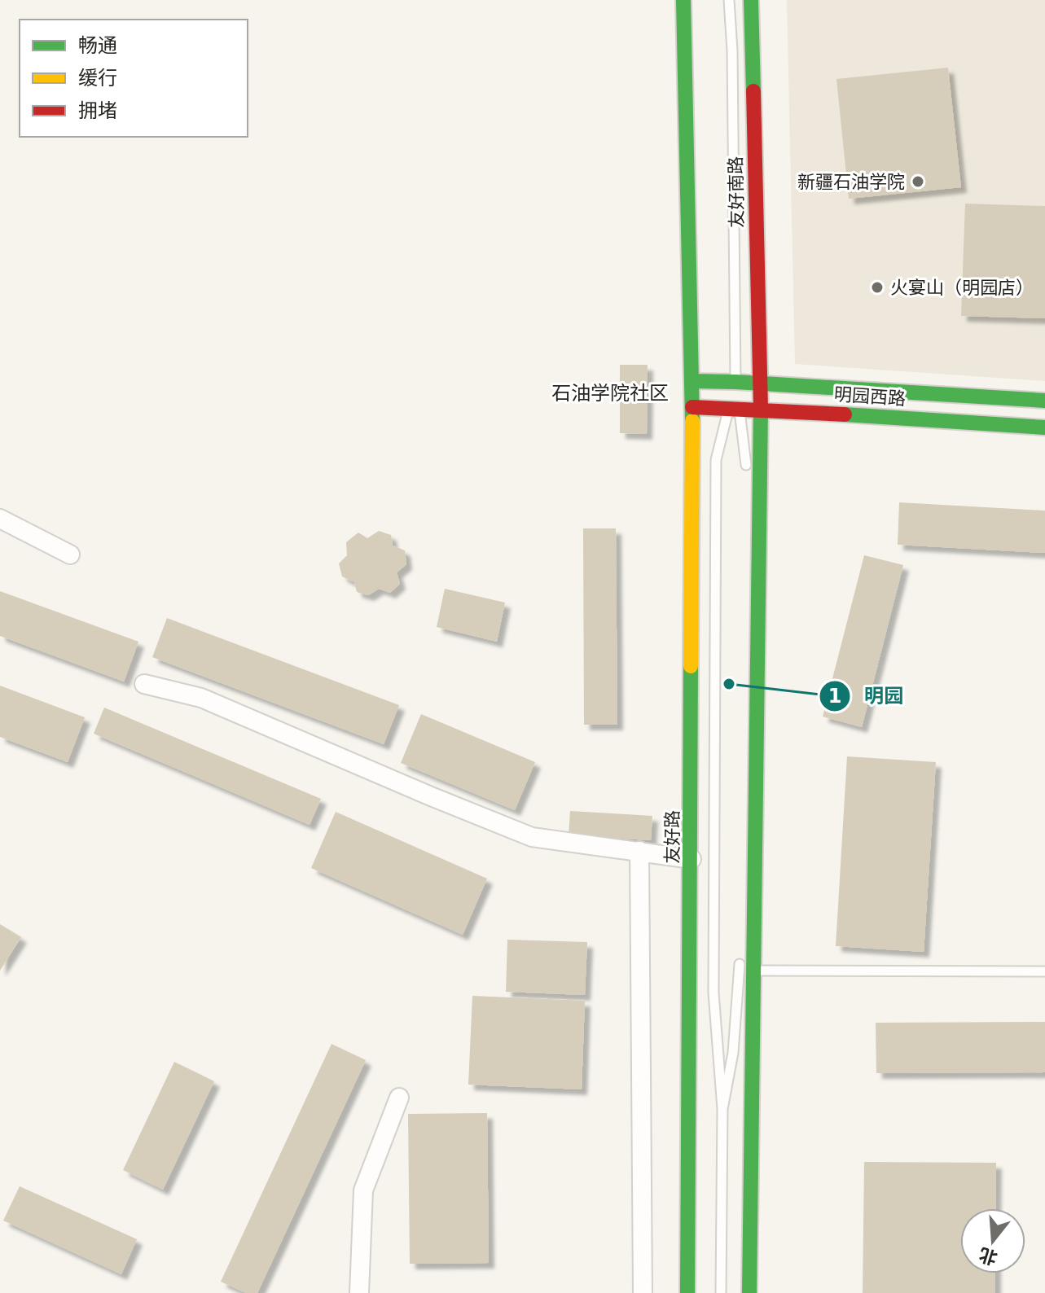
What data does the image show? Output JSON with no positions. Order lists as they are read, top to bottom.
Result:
{
  "streets": {
    "main road": ["友好南路", "明园西路", "友好路"]
  },
  "crossings": [
    ["友好南路", "明园西路"],
    ["明园西路", "友好路"]
  ],
  "districts": ["石油学院社区"],
  "places": ["新疆石油学院", "火宴山（明园店）", "明园"],
  "legend": ["畅通", "缓行", "拥堵"],
  "north": "bottom"
}
